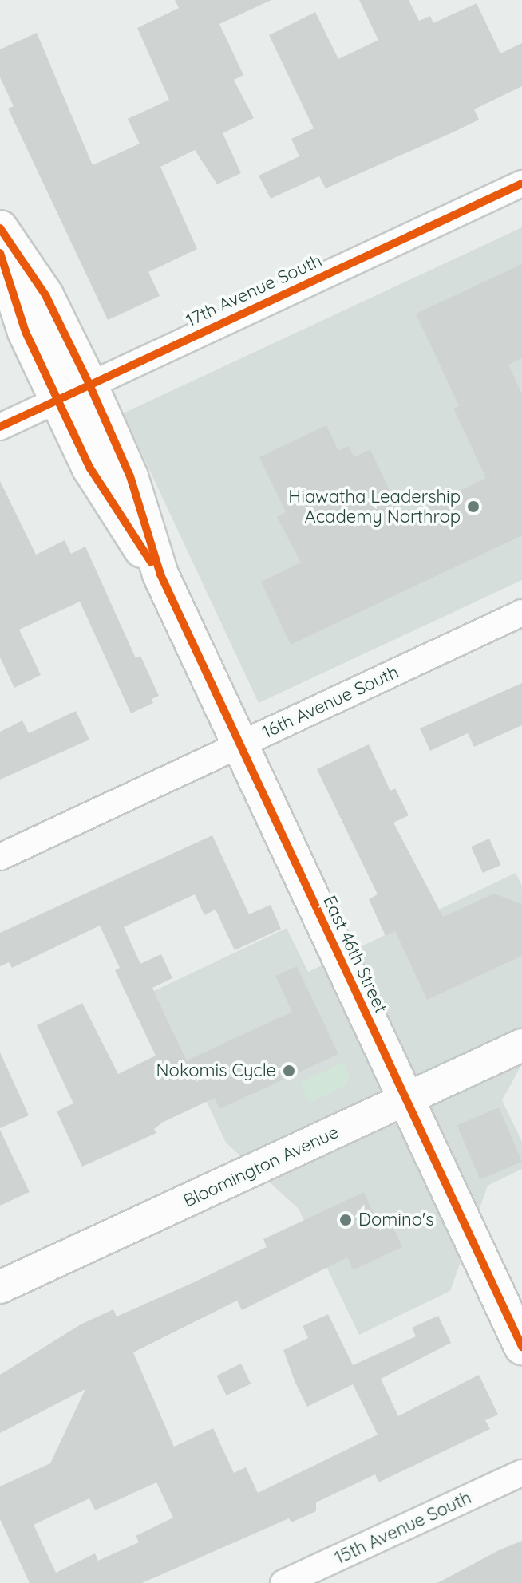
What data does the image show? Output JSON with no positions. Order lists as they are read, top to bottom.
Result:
{
  "streets": {
    "main road": ["East 46th Street"],
    "street": [
      "17th Avenue South",
      "16th Avenue South",
      "Bloomington Avenue",
      "15th Avenue South"
    ]
  },
  "crossings": [
    ["17th Avenue South", "East 46th Street"],
    ["16th Avenue South", "East 46th Street"],
    ["East 46th Street", "Bloomington Avenue"]
  ],
  "places": ["Hiawatha Leadership Academy Northrop", "Nokomis Cycle", "Domino's"]
}
